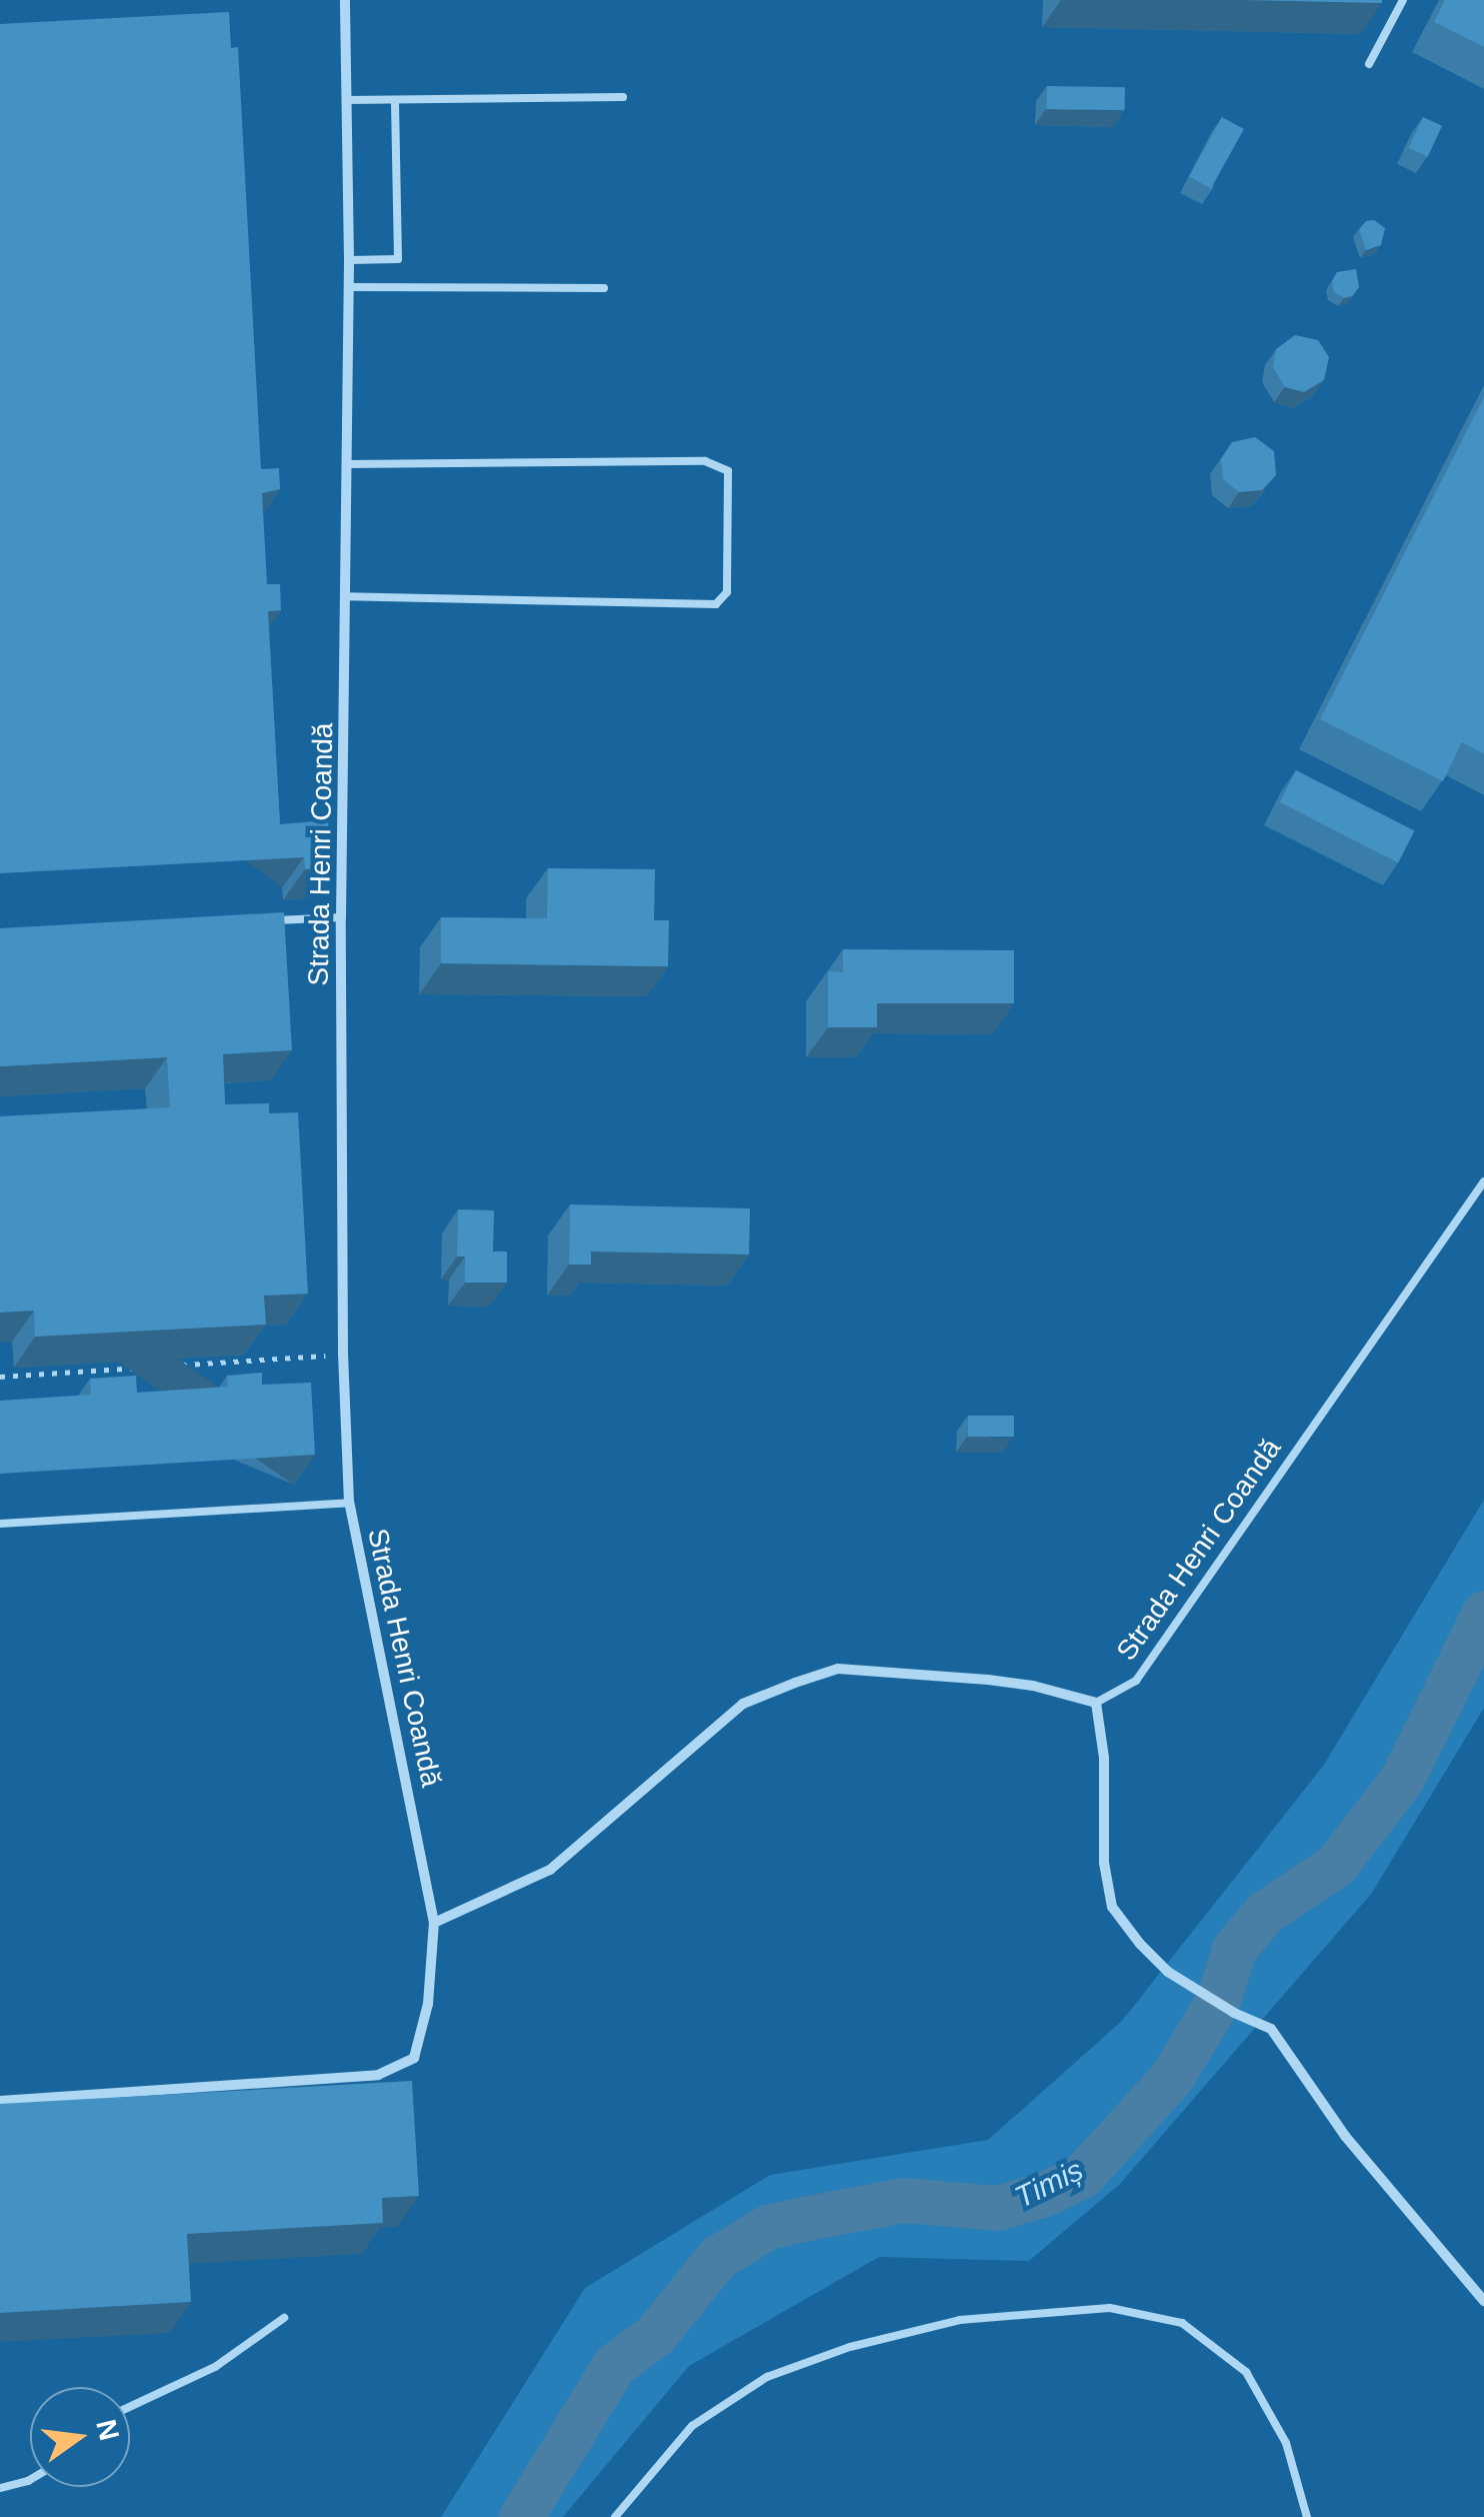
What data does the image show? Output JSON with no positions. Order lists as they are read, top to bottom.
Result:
{
  "streets": {
    "street": ["Strada Henri Coandă"]
  },
  "water": ["Timiș"],
  "north": "right"
}
